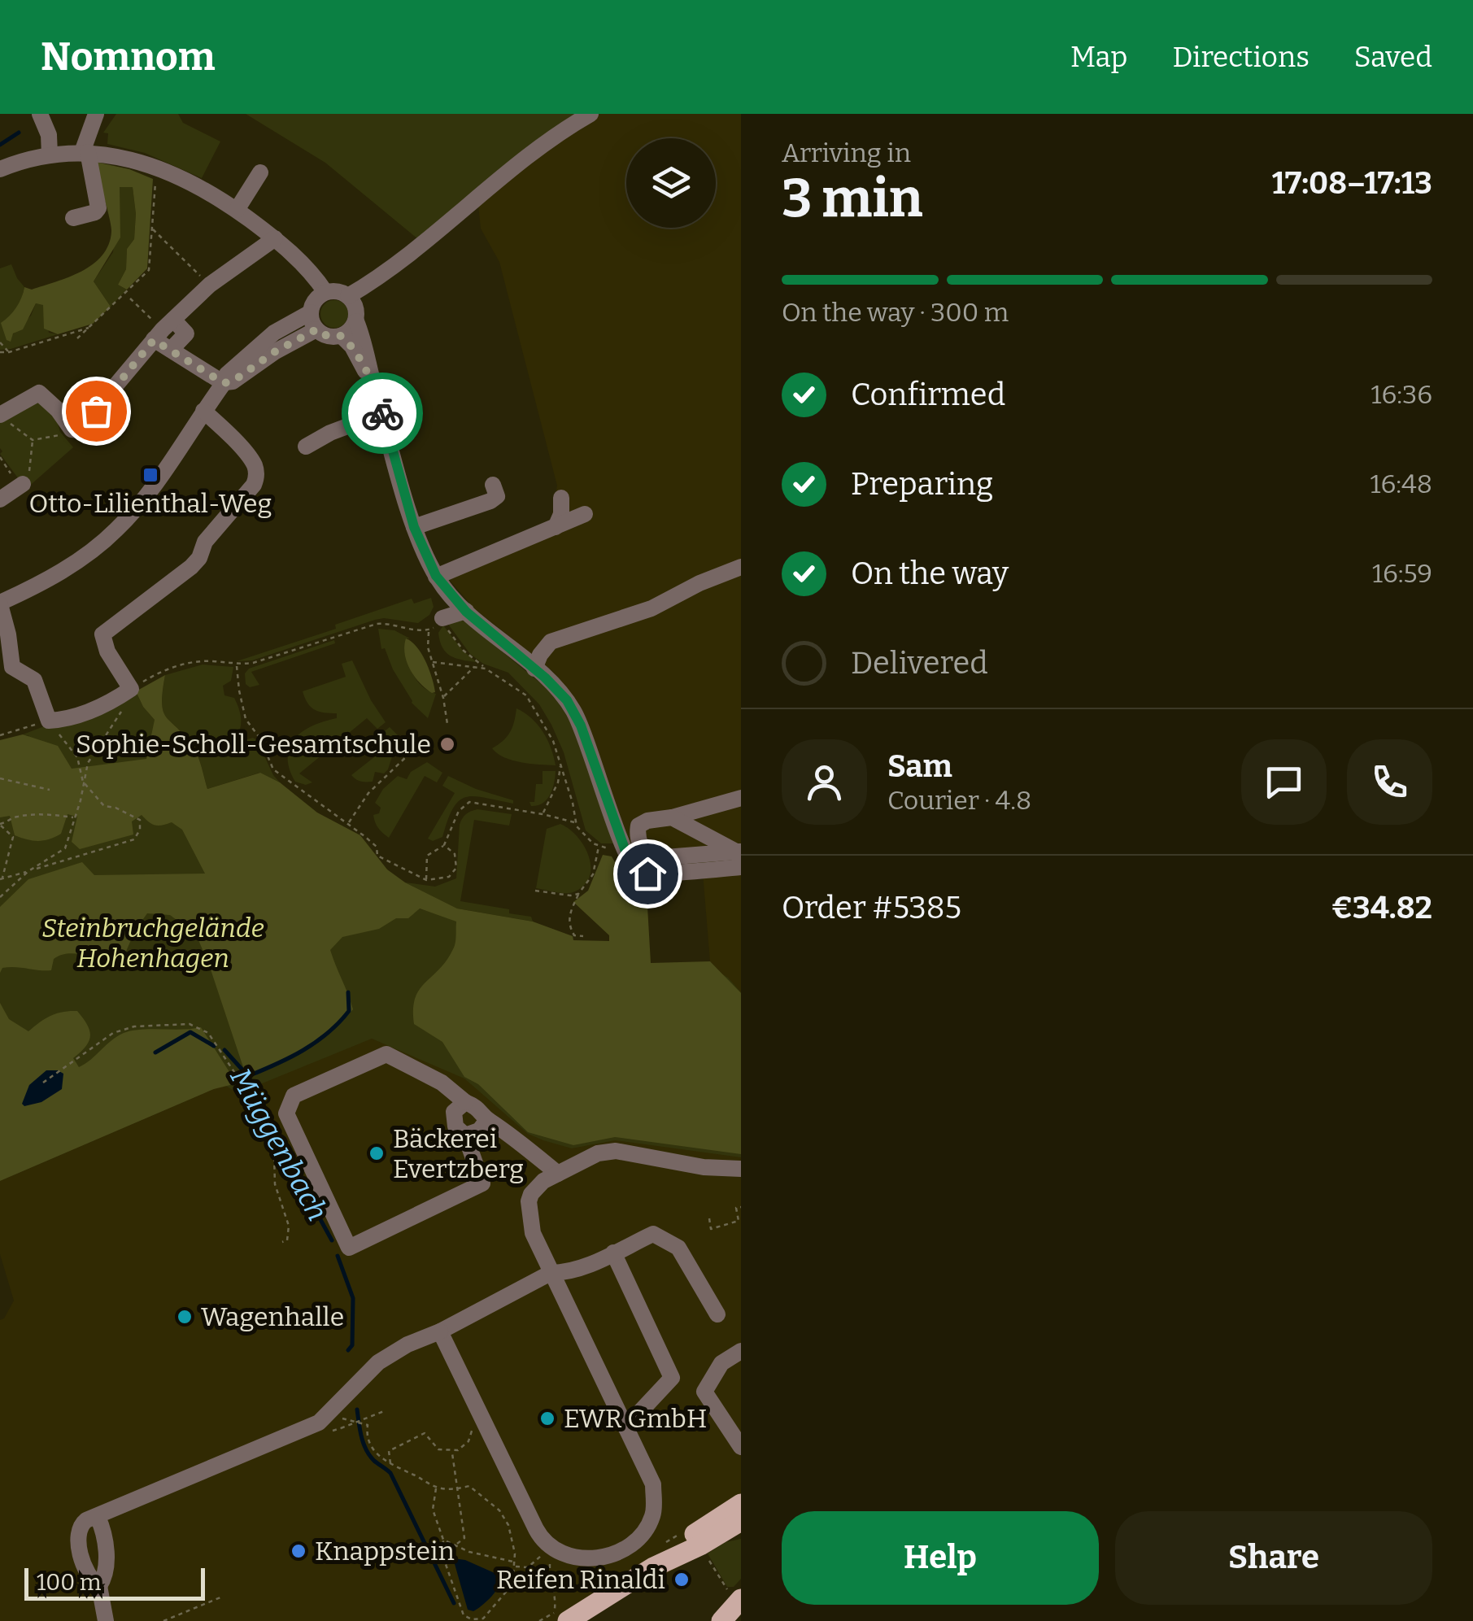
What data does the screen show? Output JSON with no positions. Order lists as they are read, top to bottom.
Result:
{
  "water": ["Müggenbach"],
  "parks": ["Steinbruchgelände Hohenhagen"],
  "places": {
    "transit": ["Otto-Lilienthal-Weg"],
    "other": [
      "Sophie-Scholl-Gesamtschule",
      "Bäckerei Evertzberg",
      "Wagenhalle",
      "EWR GmbH",
      "Knappstein",
      "Reifen Rinaldi"
    ]
  },
  "scale_bar": "100 m",
  "page": {
    "header": "Nomnom",
    "nav": ["Map", "Directions", "Saved"],
    "heading": ["3 min", "Arriving in", "17:08–17:13"],
    "panel": [
      "Sam",
      "Courier · 4.8",
      "Order #5385",
      "€34.82"
    ],
    "bar": "On the way · 300 m",
    "list": [
      ["Confirmed", "16:36"],
      ["Preparing", "16:48"],
      ["On the way", "16:59"],
      "Delivered"
    ],
    "buttons": ["Help", "Share"],
    "scale": "100 m"
  }
}
